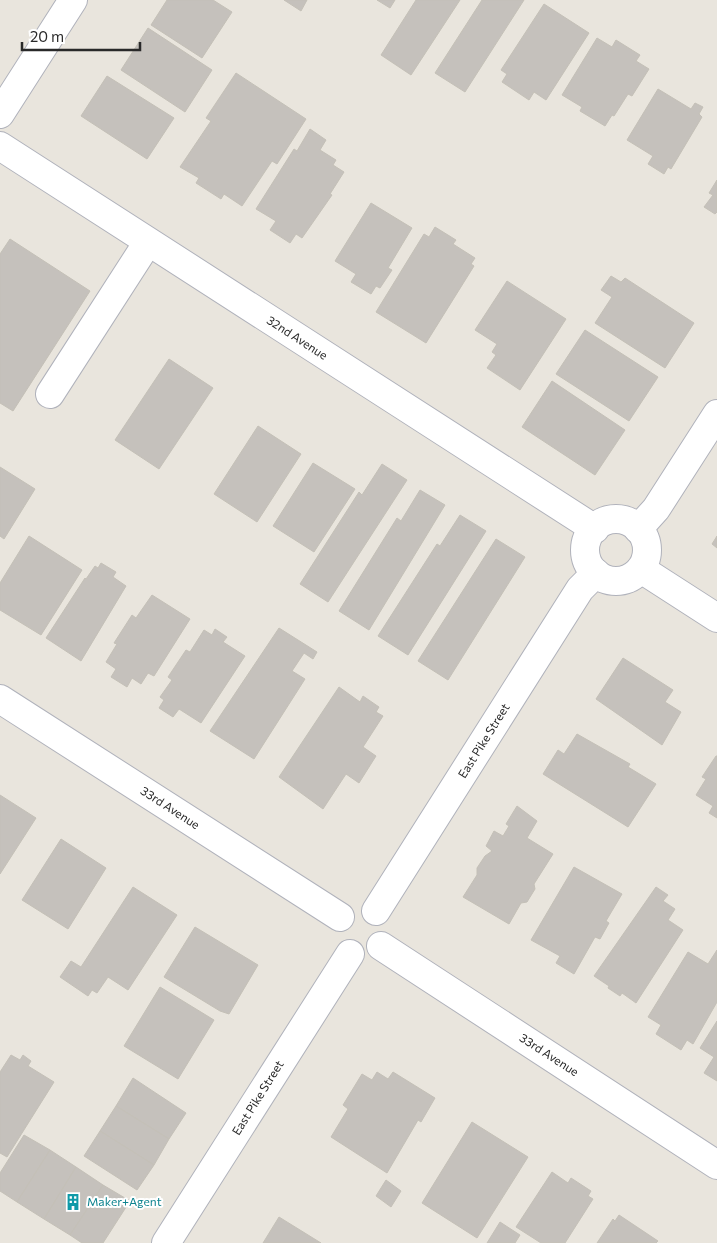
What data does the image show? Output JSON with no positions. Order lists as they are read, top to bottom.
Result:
{
  "streets": {
    "street": ["32nd Avenue", "East Pike Street", "33rd Avenue"]
  },
  "crossings": [
    ["32nd Avenue", "East Pike Street"],
    ["East Pike Street", "33rd Avenue"]
  ],
  "places": {
    "building": ["Maker+Agent"]
  },
  "scale_bar": "20 m"
}
